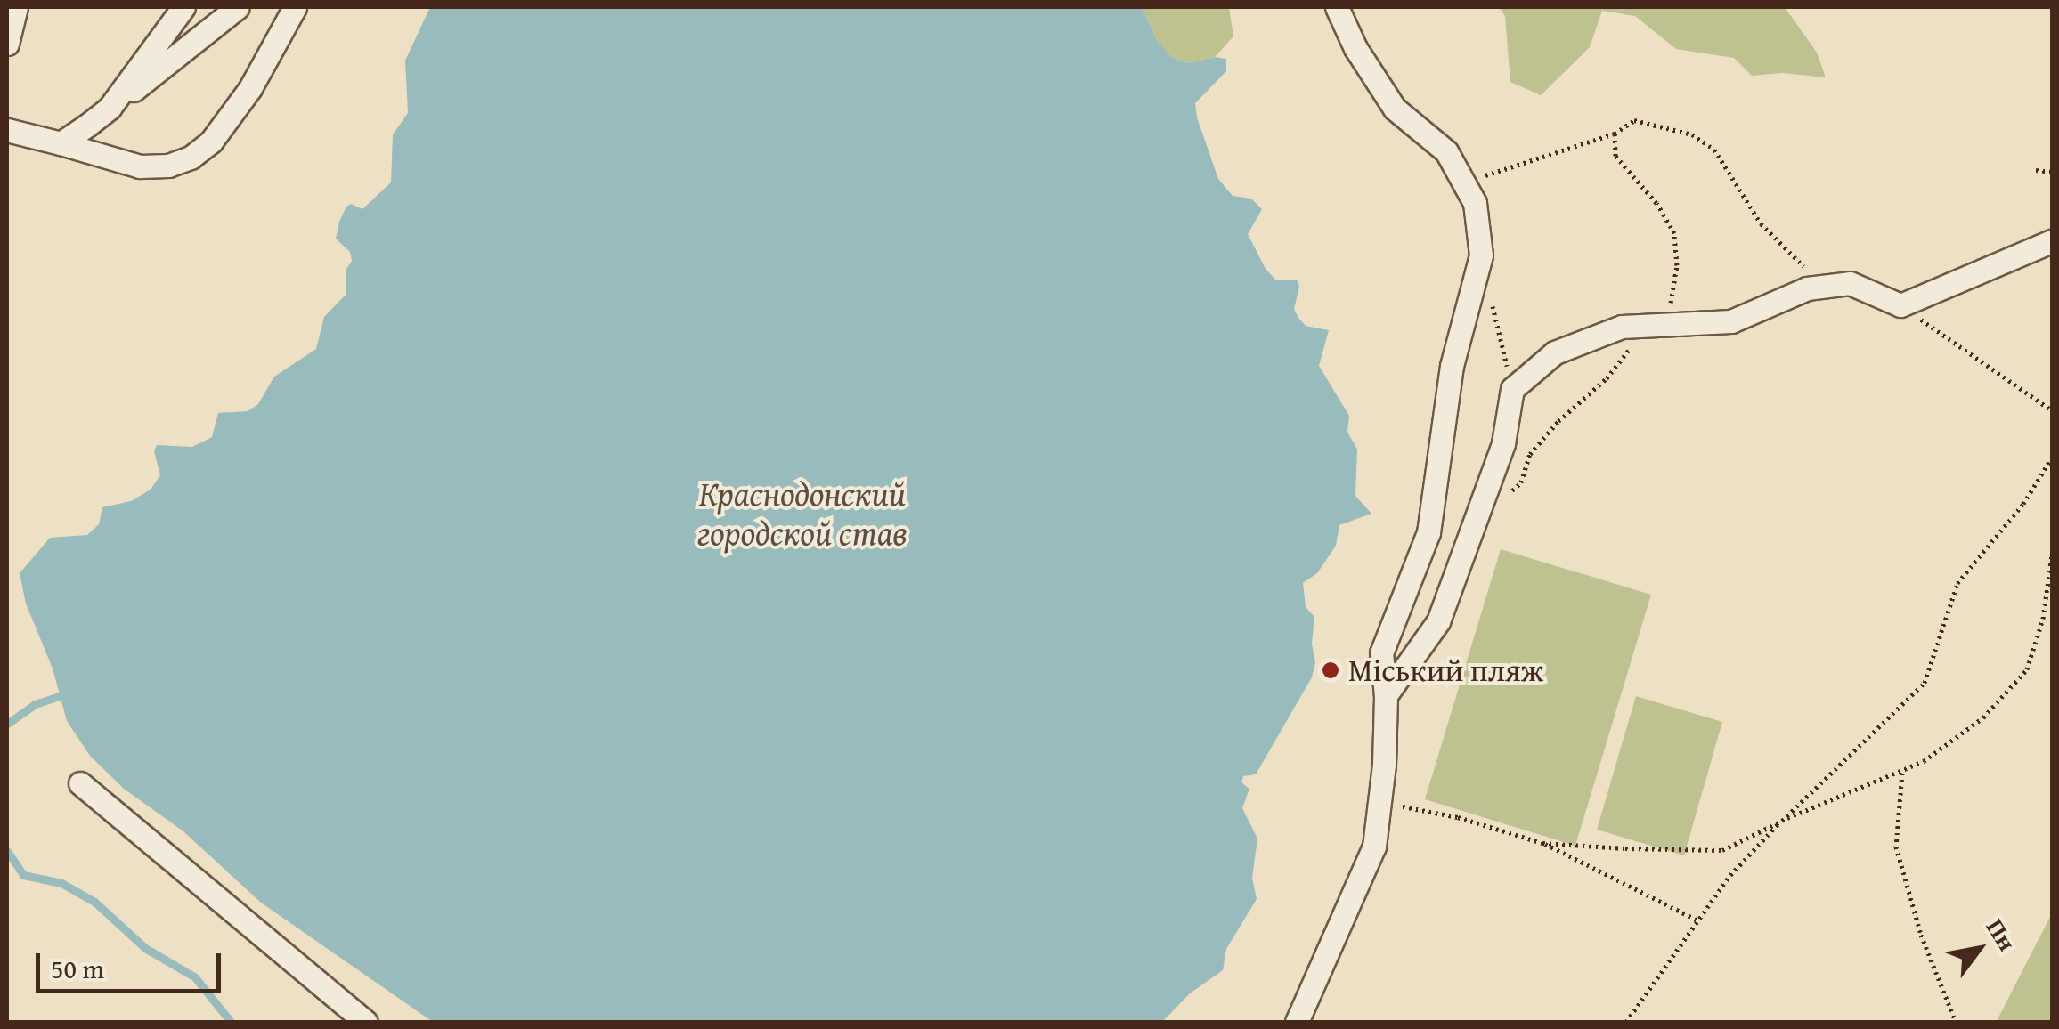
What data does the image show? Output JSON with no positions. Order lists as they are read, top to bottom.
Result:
{
  "water": ["Краснодонский городской став"],
  "places": ["Міський пляж"],
  "scale_bar": "50 m",
  "north": "top right"
}
